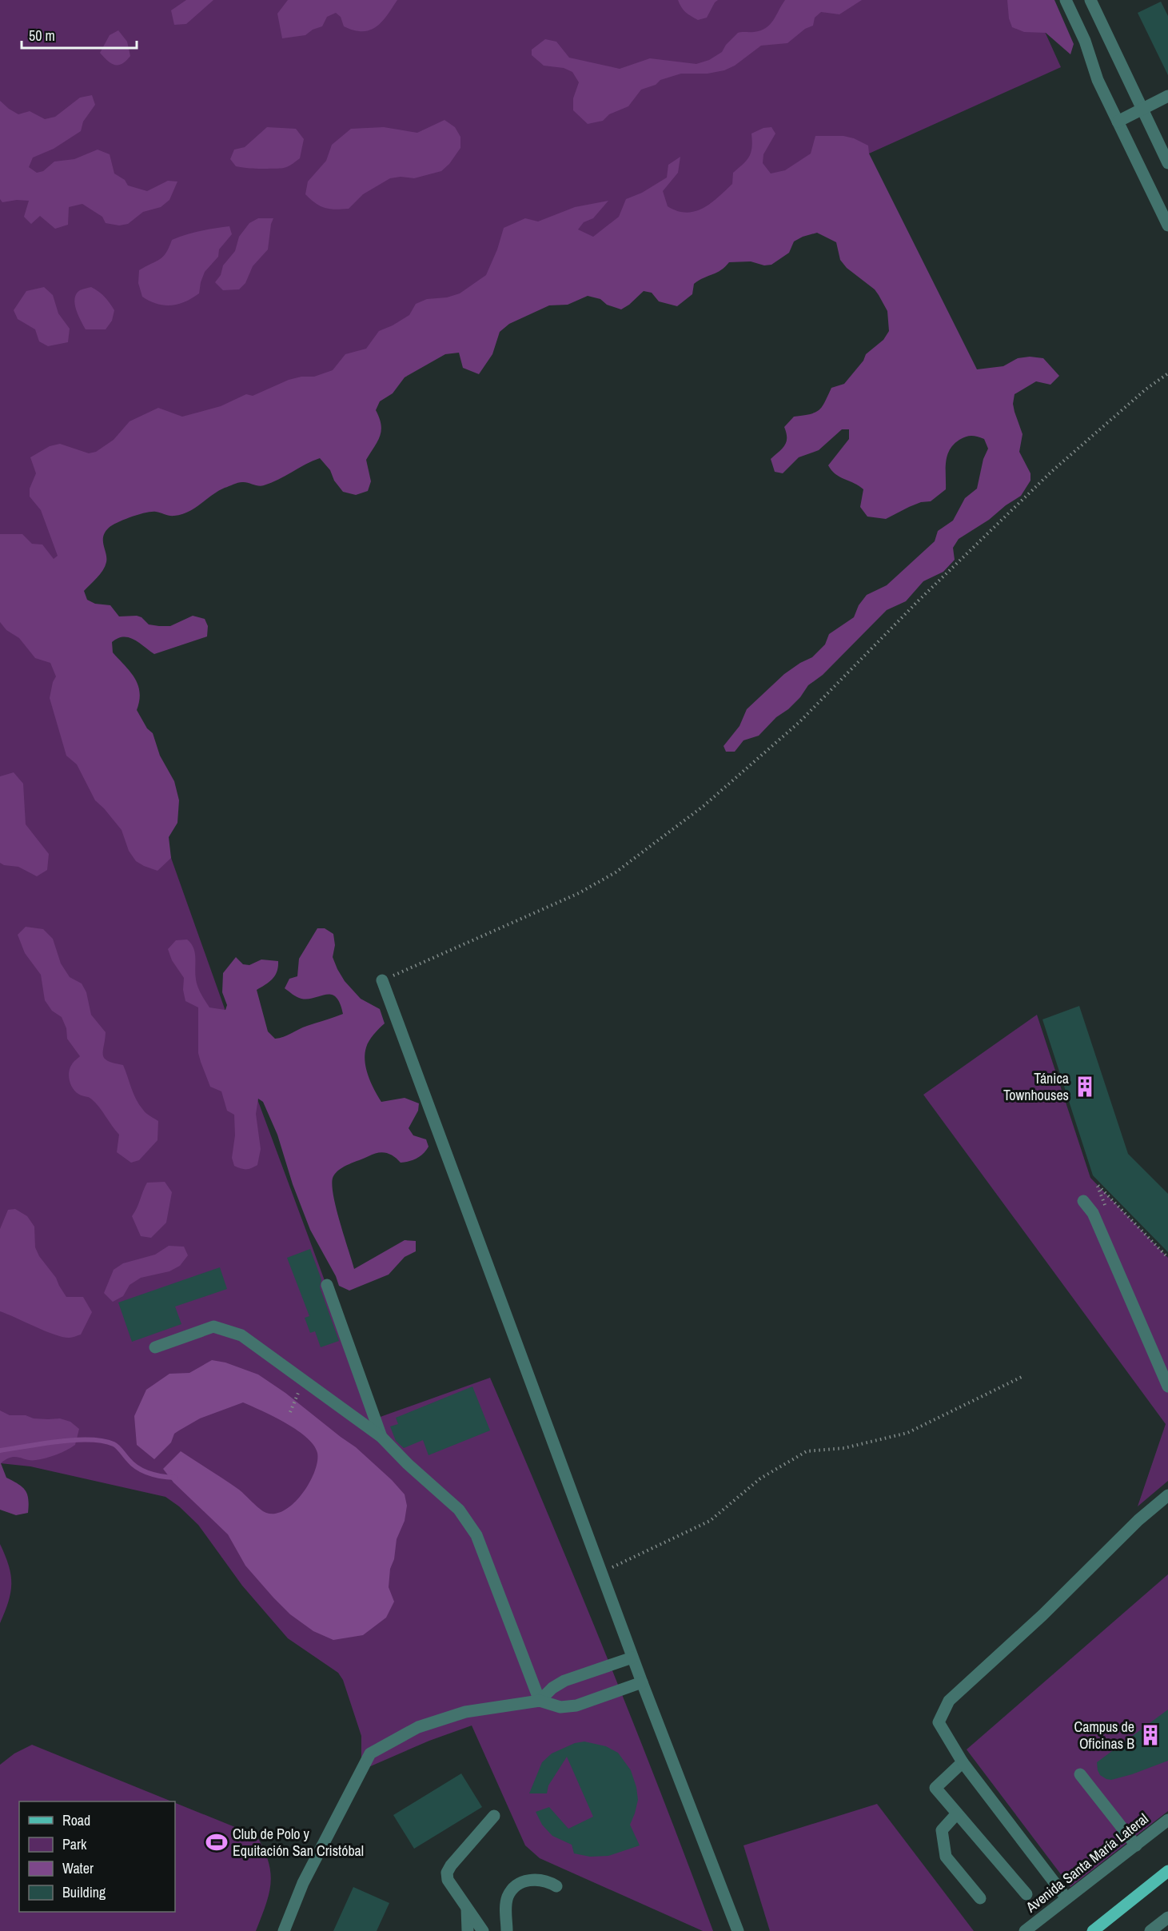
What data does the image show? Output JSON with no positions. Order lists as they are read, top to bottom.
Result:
{
  "streets": {
    "street": ["Avenida Santa María Lateral"]
  },
  "places": {
    "building": ["Tánica Townhouses", "Campus de Oficinas B"],
    "sports": ["Club de Polo y Equitación San Cristóbal"]
  },
  "legend": [
    "Road",
    "Park",
    "Water",
    "Building"
  ],
  "scale_bar": "50 m"
}
